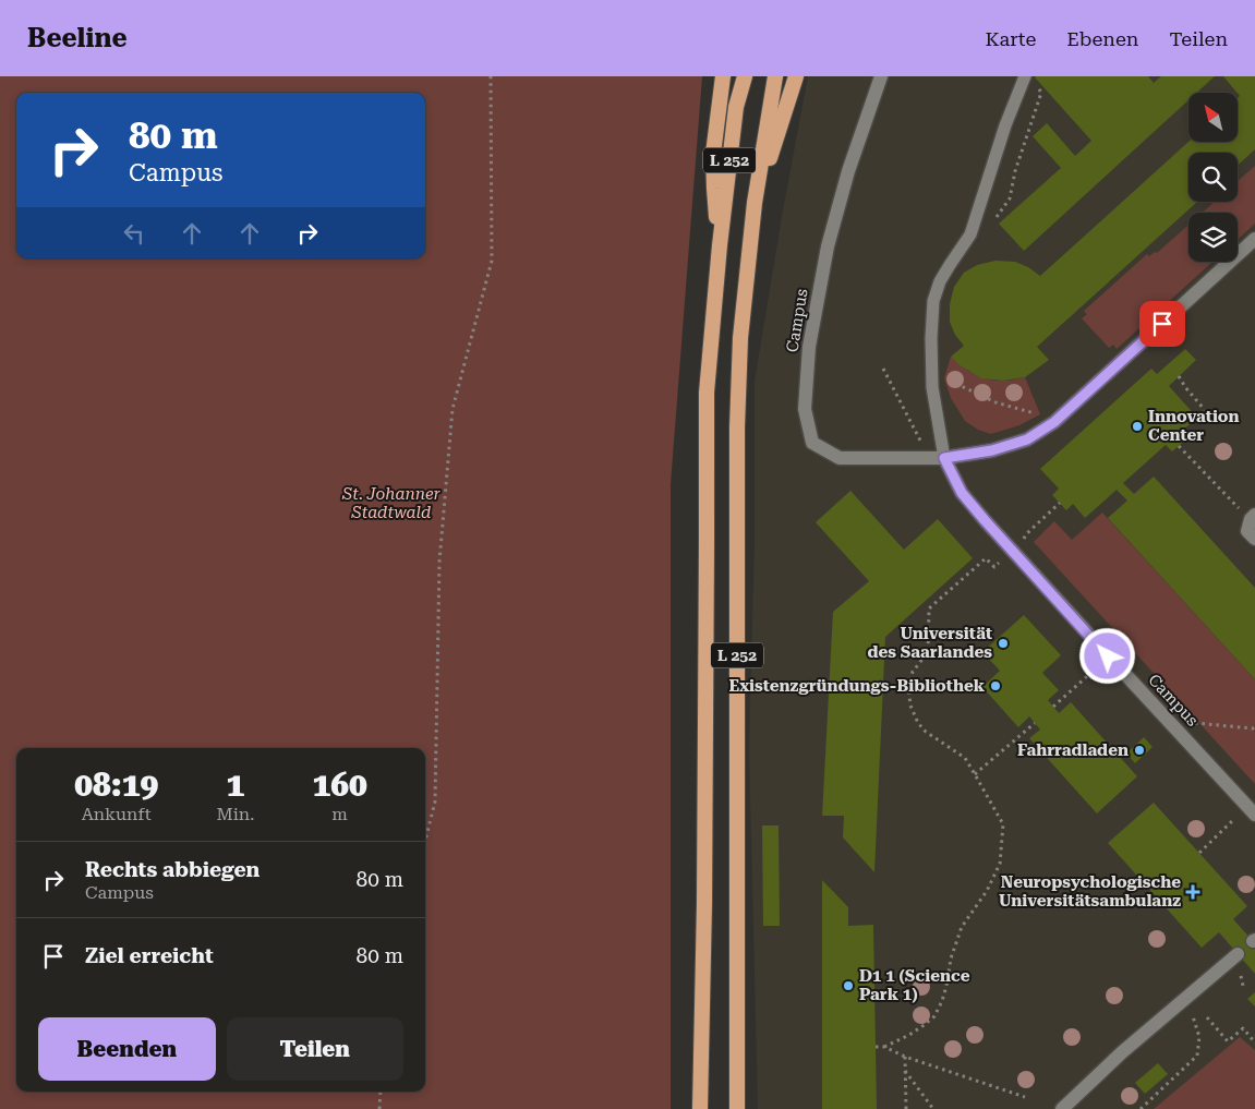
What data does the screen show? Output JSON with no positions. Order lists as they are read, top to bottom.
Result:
{
  "streets": {
    "highway": ["L 252"],
    "street": ["Campus"]
  },
  "parks": ["St. Johanner Stadtwald"],
  "places": {
    "other": [
      "Innovation Center",
      "Universität des Saarlandes",
      "Existenzgründungs-Bibliothek",
      "Fahrradladen",
      "D1 1 (Science Park 1)"
    ],
    "health": ["Neuropsychologische Universitätsambulanz"]
  },
  "north": "top left",
  "page": {
    "header": "Beeline",
    "nav": ["Karte", "Ebenen", "Teilen"],
    "turn": ["80 m", "Campus"],
    "eta": [
      "08:19",
      "Ankunft",
      "1",
      "Min.",
      "160",
      "m"
    ],
    "list": [
      {
        "name": "Rechts abbiegen",
        "note": "Campus",
        "value": "80 m"
      },
      {
        "name": "Ziel erreicht",
        "value": "80 m"
      }
    ],
    "buttons": ["Beenden", "Teilen"]
  }
}
